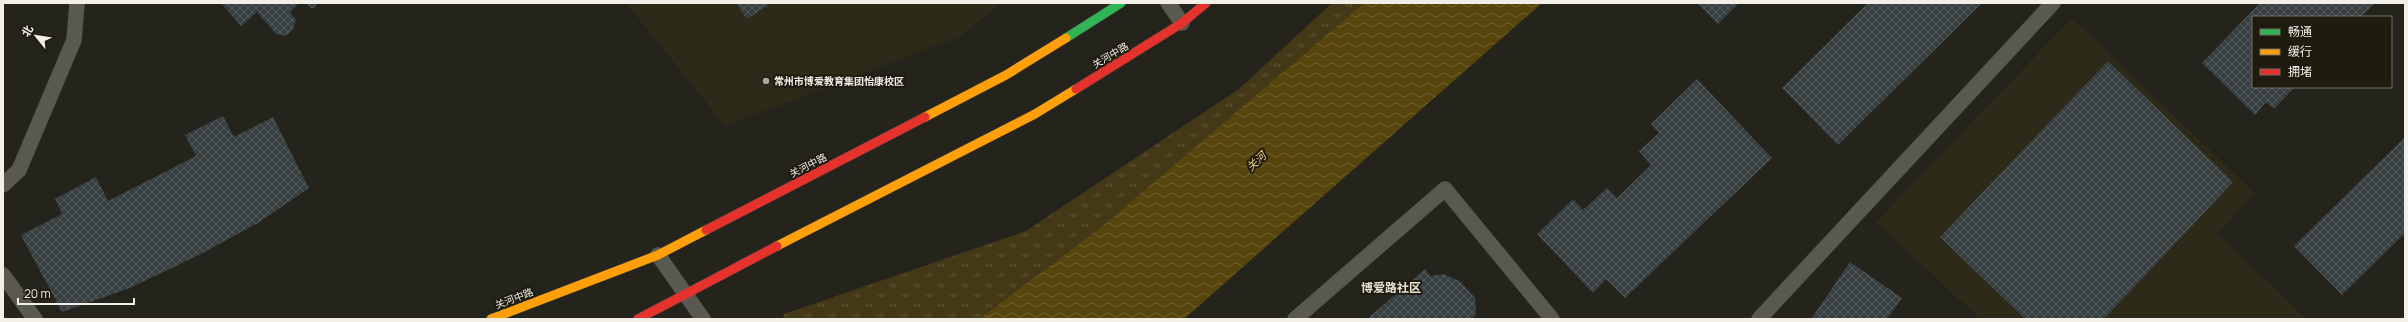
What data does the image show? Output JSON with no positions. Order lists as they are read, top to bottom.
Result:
{
  "streets": {
    "main road": ["关河中路"]
  },
  "districts": ["博爱路社区"],
  "water": ["关河"],
  "places": ["常州市博爱教育集团怡康校区"],
  "legend": ["畅通", "缓行", "拥堵"],
  "scale_bar": "20 m",
  "north": "top left"
}
